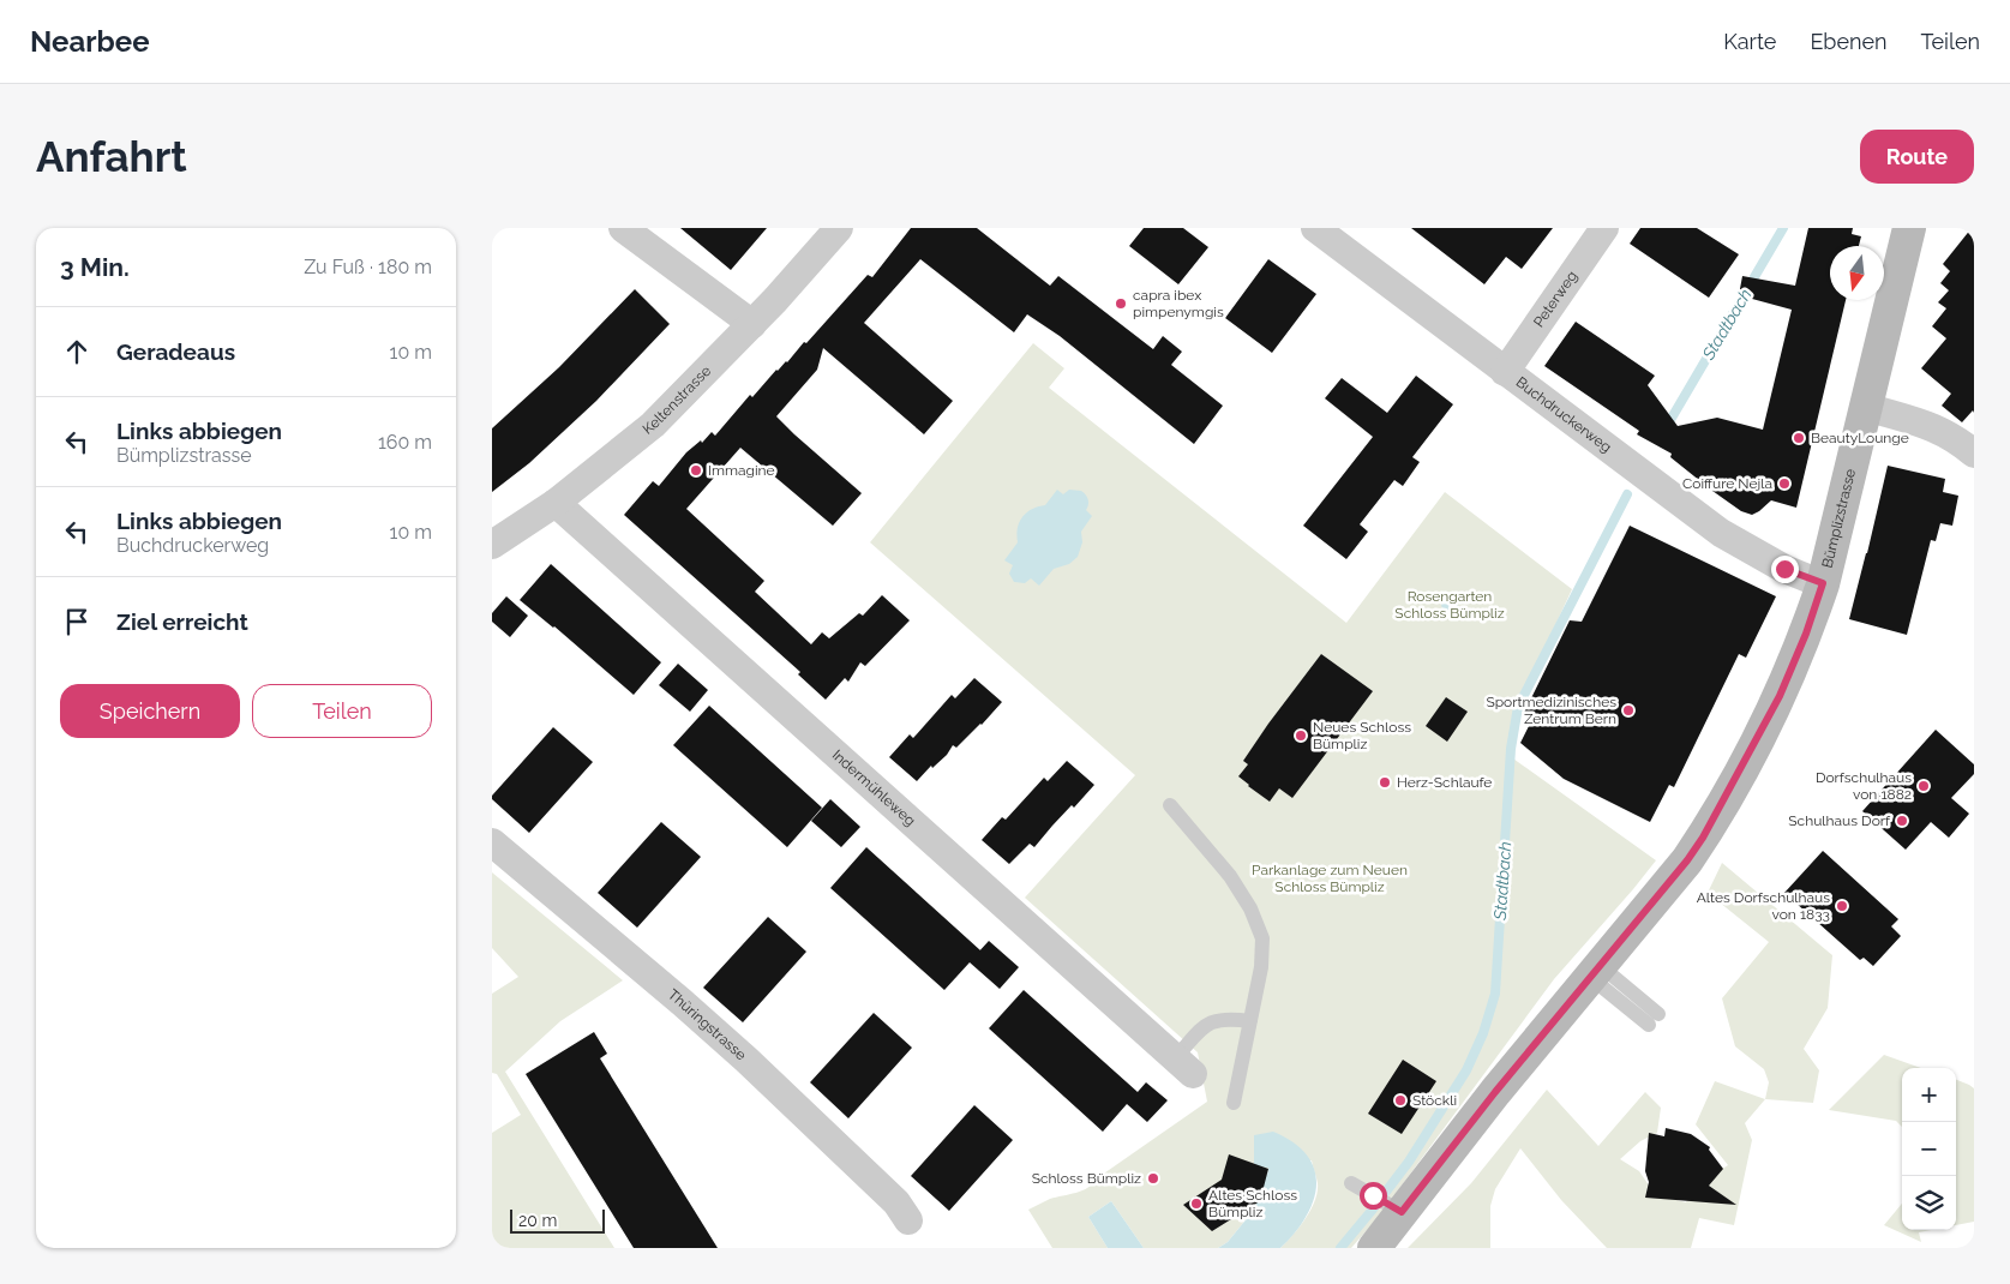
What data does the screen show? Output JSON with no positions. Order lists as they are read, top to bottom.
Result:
{
  "streets": {
    "street": [
      "Peterweg",
      "Keltenstrasse",
      "Buchdruckerweg",
      "Bümplizstrasse",
      "Indermühleweg",
      "Thüringstrasse"
    ]
  },
  "crossings": [
    ["Peterweg", "Buchdruckerweg"],
    ["Keltenstrasse", "Indermühleweg"],
    ["Buchdruckerweg", "Bümplizstrasse"]
  ],
  "water": ["Stadtbach"],
  "parks": ["Rosengarten Schloss Bümpliz", "Parkanlage zum Neuen Schloss Bümpliz"],
  "places": [
    "capra ibex pimpenymgis",
    "BeautyLounge",
    "Immagine",
    "Coiffure Nejla",
    "Sportmedizinisches Zentrum Bern",
    "Neues Schloss Bümpliz",
    "Herz-Schlaufe",
    "Dorfschulhaus von 1882",
    "Schulhaus Dorf",
    "Altes Dorfschulhaus von 1833",
    "Stöckli",
    "Schloss Bümpliz",
    "Altes Schloss Bümpliz"
  ],
  "scale_bar": "20 m",
  "north": "bottom",
  "page": {
    "header": "Nearbee",
    "nav": ["Karte", "Ebenen", "Teilen"],
    "buttons": [
      "Route",
      ["Speichern", "Teilen"]
    ],
    "title": "Anfahrt",
    "heading": ["3 Min.", "Zu Fuß · 180 m"],
    "list": [
      ["Geradeaus", "10 m"],
      ["Links abbiegen", "Bümplizstrasse", "160 m"],
      ["Links abbiegen", "Buchdruckerweg", "10 m"],
      "Ziel erreicht"
    ],
    "map_buttons": ["+", "−"],
    "scale": "20 m"
  }
}
